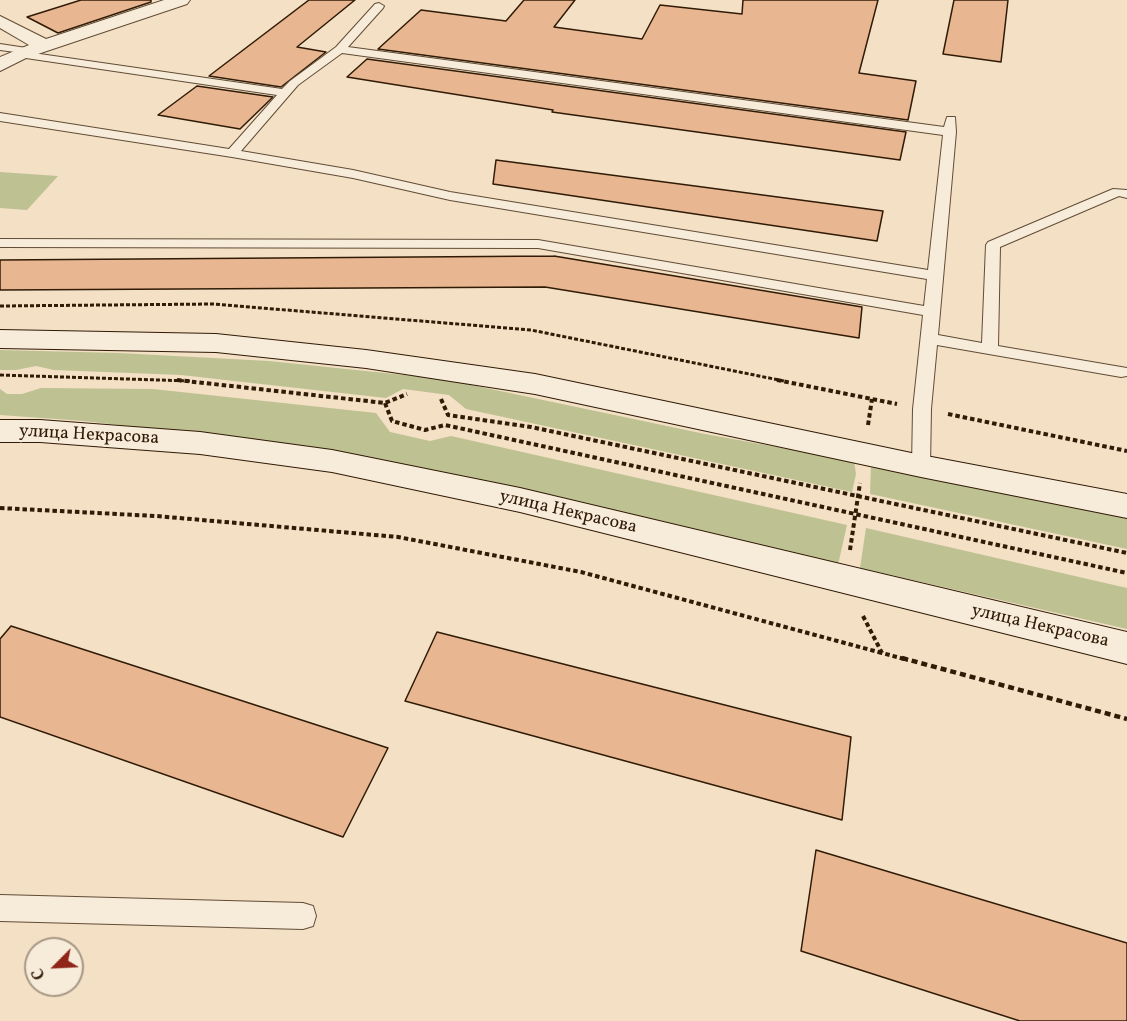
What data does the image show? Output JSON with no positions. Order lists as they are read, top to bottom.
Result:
{
  "streets": {
    "main road": ["улица Некрасова"]
  },
  "north": "bottom left"
}
